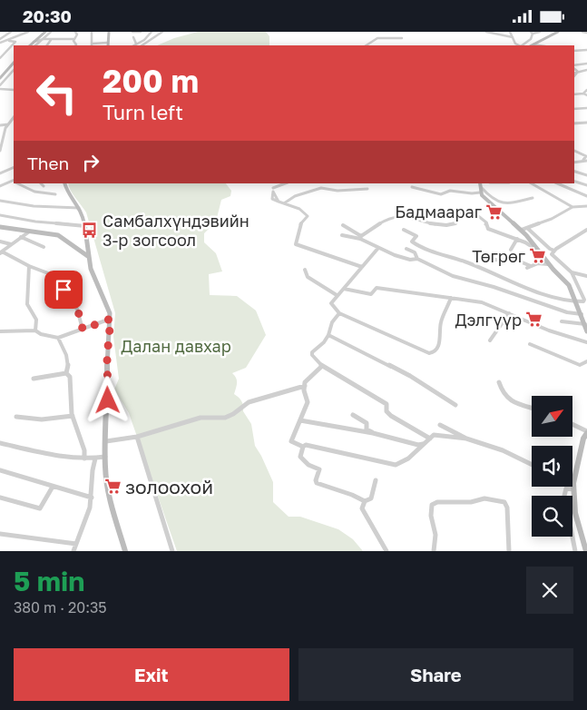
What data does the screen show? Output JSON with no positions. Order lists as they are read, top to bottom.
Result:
{
  "parks": ["Далан давхар"],
  "places": {
    "supermarket": [
      "Бадмаараг",
      "Төгрөг",
      "Дэлгүүр",
      "золоохой"
    ],
    "bus stop": ["Самбалхүндэвийн 3-р зогсоол"]
  },
  "north": "top right",
  "page": {
    "status": "20:30",
    "turn": ["200 m", "Turn left"],
    "then": "Then",
    "heading": ["5 min", "380 m · 20:35"],
    "buttons": ["Exit", "Share"]
  }
}
